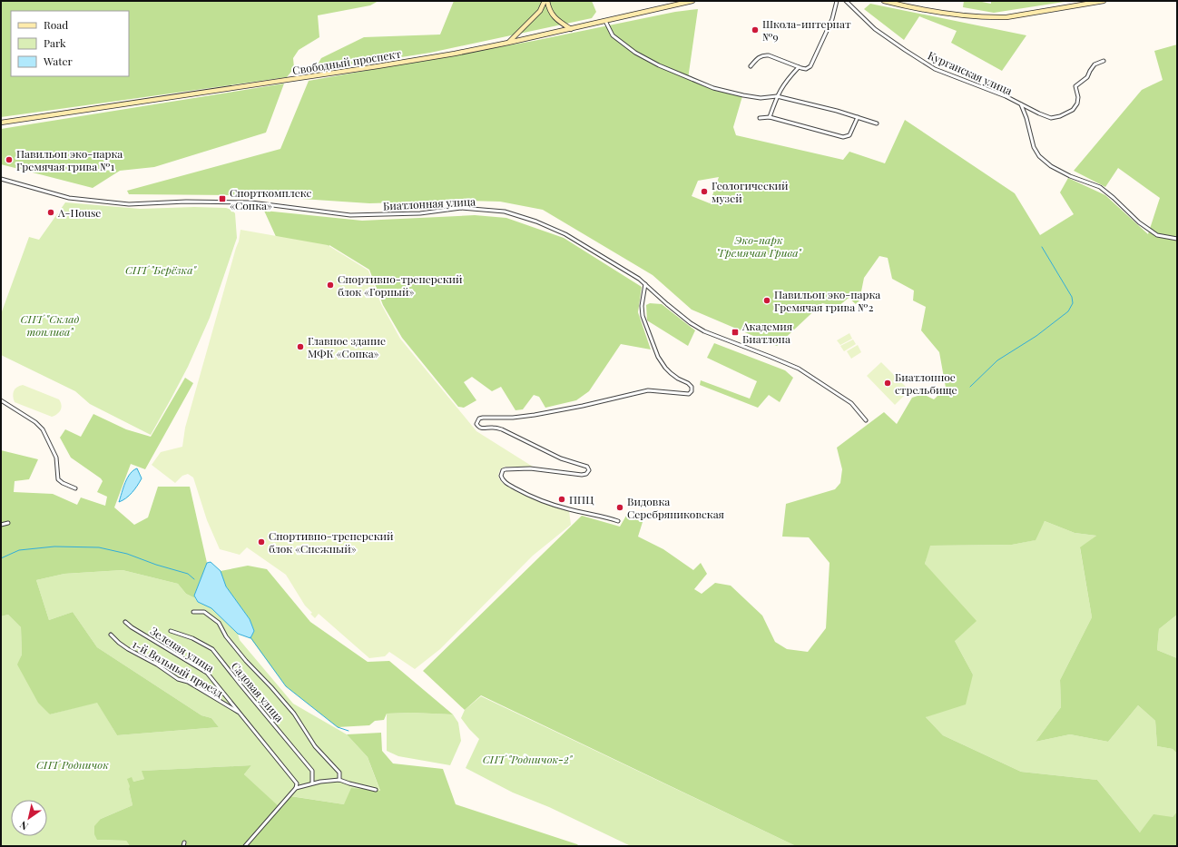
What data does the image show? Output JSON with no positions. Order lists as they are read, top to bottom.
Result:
{
  "streets": {
    "main road": ["Свободный проспект"],
    "street": [
      "Курганская улица",
      "Биатлонная улица",
      "Зеленая улица",
      "1-й Вольный проезд",
      "Садовая улица"
    ]
  },
  "crossings": [
    ["Зеленая улица", "1-й Вольный проезд"]
  ],
  "parks": [
    "Эко-парк \"Гремячая Грива\"",
    "СНТ \"Берёзка\"",
    "СНТ \"Склад топлива\"",
    "СНТ \"Родничок-2\"",
    "СНТ Родничок"
  ],
  "places": {
    "other": [
      "Школа-интернат №9",
      "Павильон эко-парка Гремячая грива №1",
      "Геологический музей",
      "A-House",
      "Спортивно-тренерский блок «Горный»",
      "Павильон эко-парка Гремячая грива №2",
      "Главное здание МФК «Сопка»",
      "Биатлонное стрельбище",
      "ППЦ",
      "Видовка Серебряниковская",
      "Спортивно-тренерский блок «Снежный»"
    ],
    "transit": ["Спорткомплекс «Сопка»", "Академия Биатлона"]
  },
  "legend": ["Road", "Park", "Water"],
  "north": "bottom left"
}
